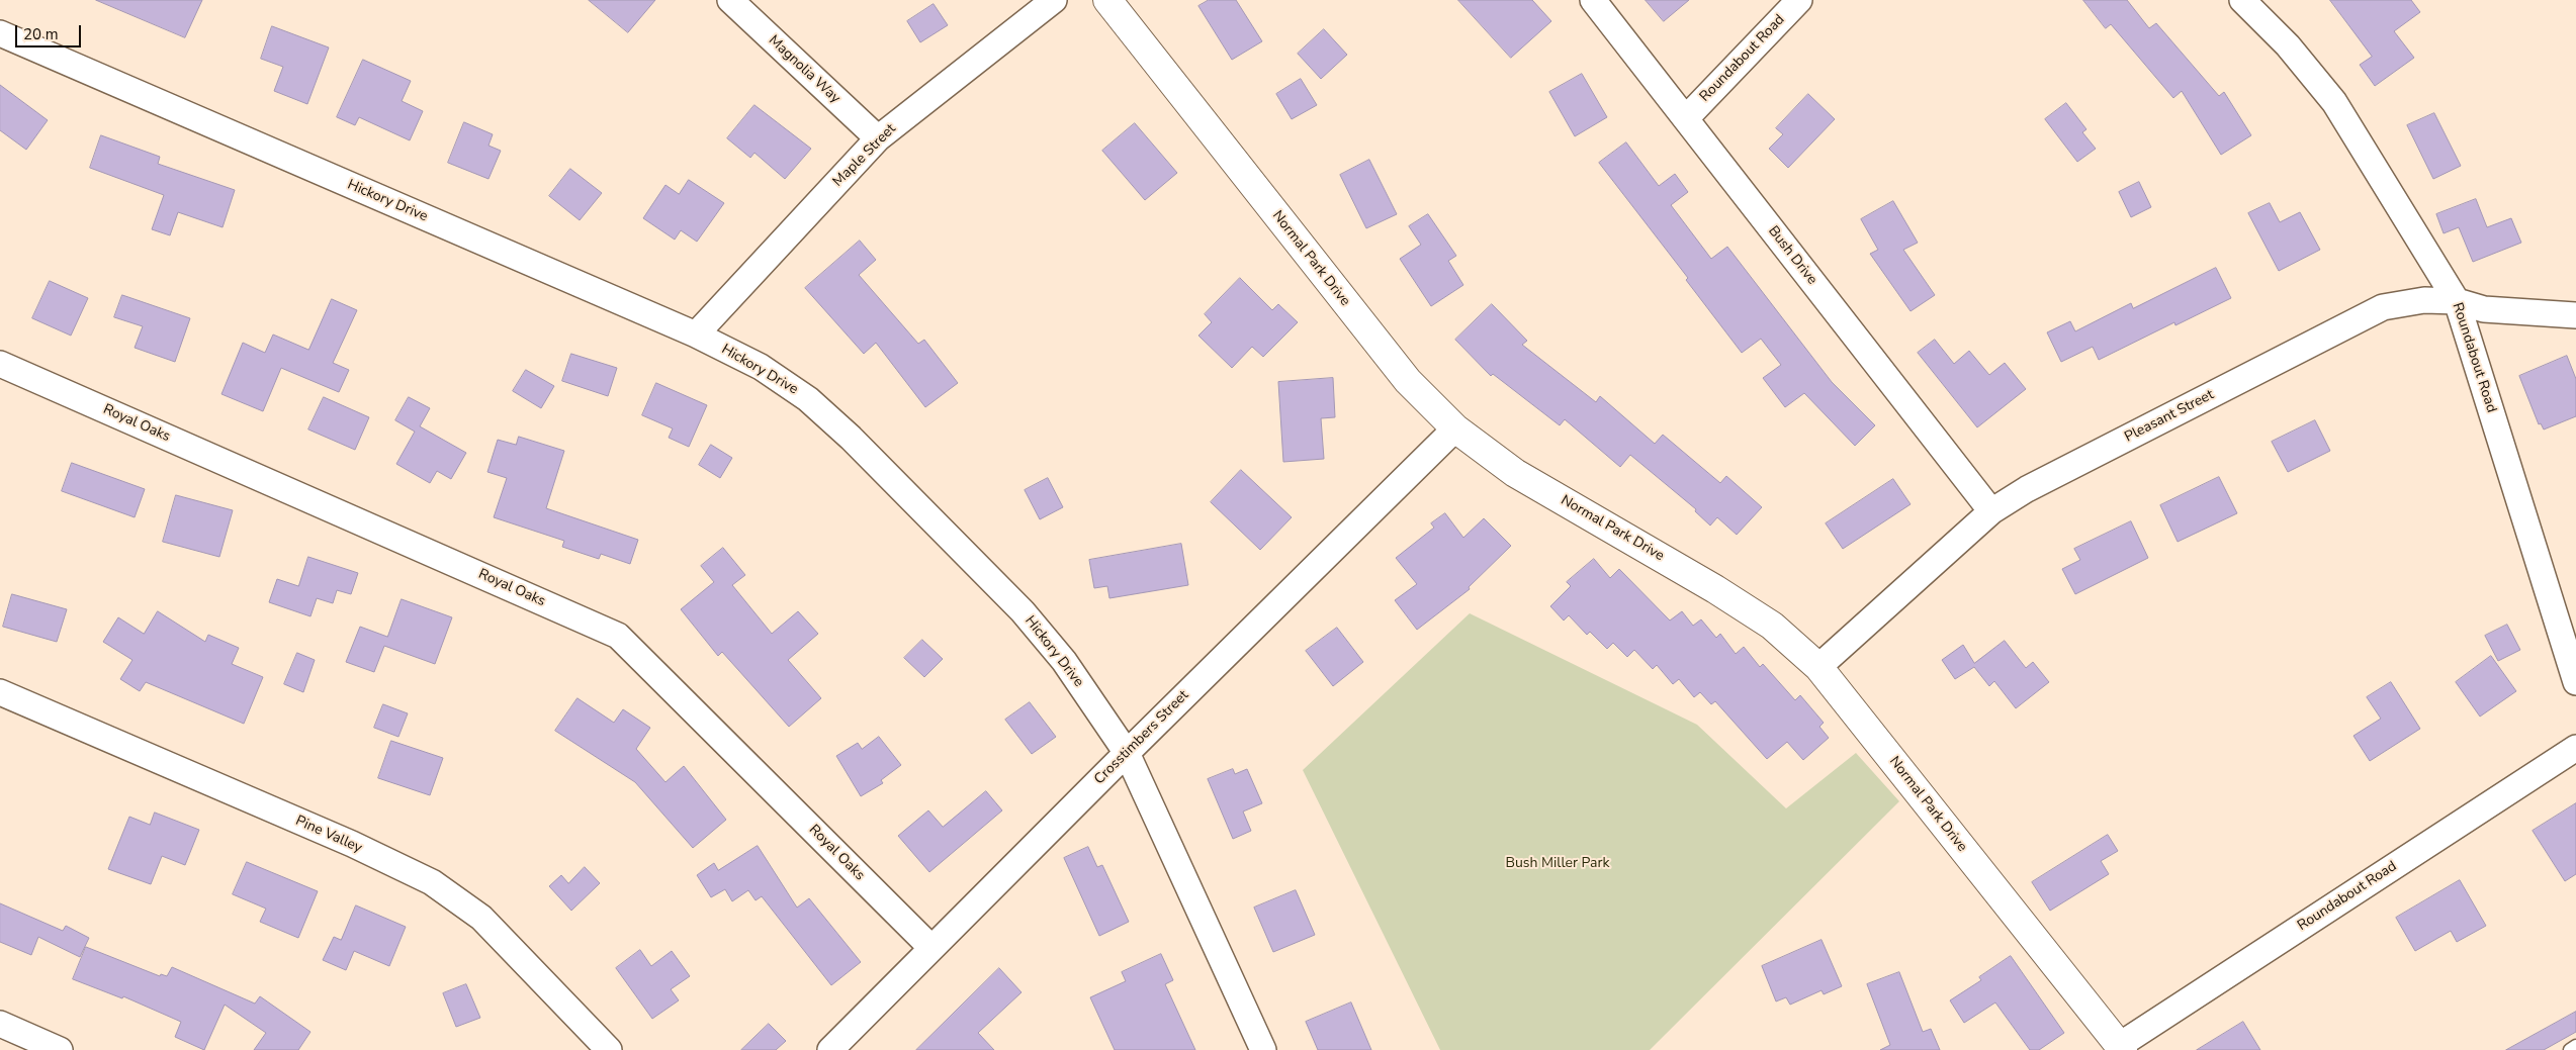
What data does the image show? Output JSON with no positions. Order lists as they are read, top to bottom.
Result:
{
  "streets": {
    "street": [
      "Roundabout Road",
      "Magnolia Way",
      "Maple Street",
      "Hickory Drive",
      "Bush Drive",
      "Normal Park Drive",
      "Pleasant Street",
      "Royal Oaks",
      "Crosstimbers Street",
      "Pine Valley"
    ]
  },
  "crossings": [
    ["Roundabout Road", "Bush Drive"],
    ["Roundabout Road", "Normal Park Drive"],
    ["Roundabout Road", "Pleasant Street"],
    ["Magnolia Way", "Maple Street"],
    ["Maple Street", "Hickory Drive"],
    ["Hickory Drive", "Crosstimbers Street"],
    ["Bush Drive", "Pleasant Street"],
    ["Normal Park Drive", "Pleasant Street"],
    ["Normal Park Drive", "Crosstimbers Street"],
    ["Royal Oaks", "Crosstimbers Street"]
  ],
  "parks": ["Bush Miller Park"],
  "scale_bar": "20 m"
}
